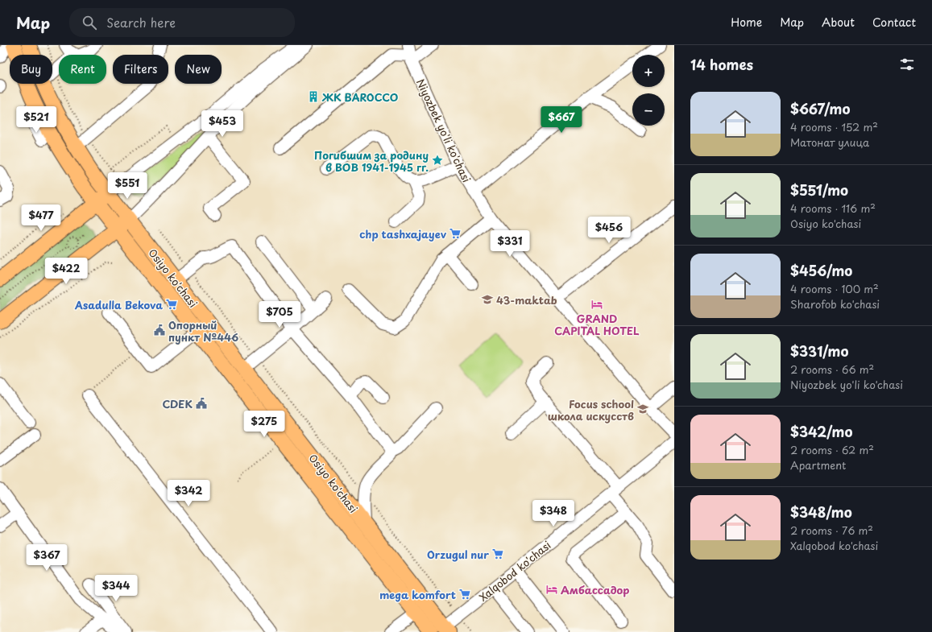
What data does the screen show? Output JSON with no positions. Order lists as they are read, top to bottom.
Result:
{
  "streets": {
    "main road": ["Osiyo ko'chasi"],
    "street": ["Niyozbek yo'li ko'chasi", "Xalqobod ko'chasi"]
  },
  "crossings": [
    ["Osiyo ko'chasi", "Xalqobod ko'chasi"]
  ],
  "places": {
    "building": ["ЖК BAROCCO"],
    "place": ["Погибшим за родину в ВОВ 1941-1945 гг."],
    "supermarket": [
      "chp tashxajayev",
      "Asadulla Bekova",
      "Orzugul nur",
      "mega komfort"
    ],
    "school or university": ["43-maktab", "Focus school школа искусств"],
    "hotel": ["GRAND CAPITAL HOTEL", "Амбассадор"],
    "public building": ["Опорный пункт №446", "CDEK"]
  },
  "page": {
    "header": "Map",
    "search": "Search here",
    "nav": [
      "Home",
      "Map",
      "About",
      "Contact"
    ],
    "heading": "14 homes",
    "map_buttons": ["+", "−"],
    "chip": [
      "Buy",
      "Rent",
      "Filters",
      "New"
    ],
    "list": [
      {
        "name": "$667/mo",
        "note": "4 rooms · 152 m² · Матонат улица"
      },
      {
        "name": "$551/mo",
        "note": "4 rooms · 116 m² · Osiyo ko'chasi"
      },
      {
        "name": "$456/mo",
        "note": "4 rooms · 100 m² · Sharofob ko'chasi"
      },
      {
        "name": "$331/mo",
        "note": "2 rooms · 66 m² · Niyozbek yo'li ko'chasi"
      },
      {
        "name": "$342/mo",
        "note": "2 rooms · 62 m² · Apartment"
      },
      {
        "name": "$348/mo",
        "note": "2 rooms · 76 m² · Xalqobod ko'chasi"
      }
    ],
    "price": [
      "$521",
      "$667",
      "$453",
      "$551",
      "$477",
      "$456",
      "$331",
      "$422",
      "$705",
      "$275",
      "$342",
      "$348",
      "$367",
      "$344"
    ]
  }
}
